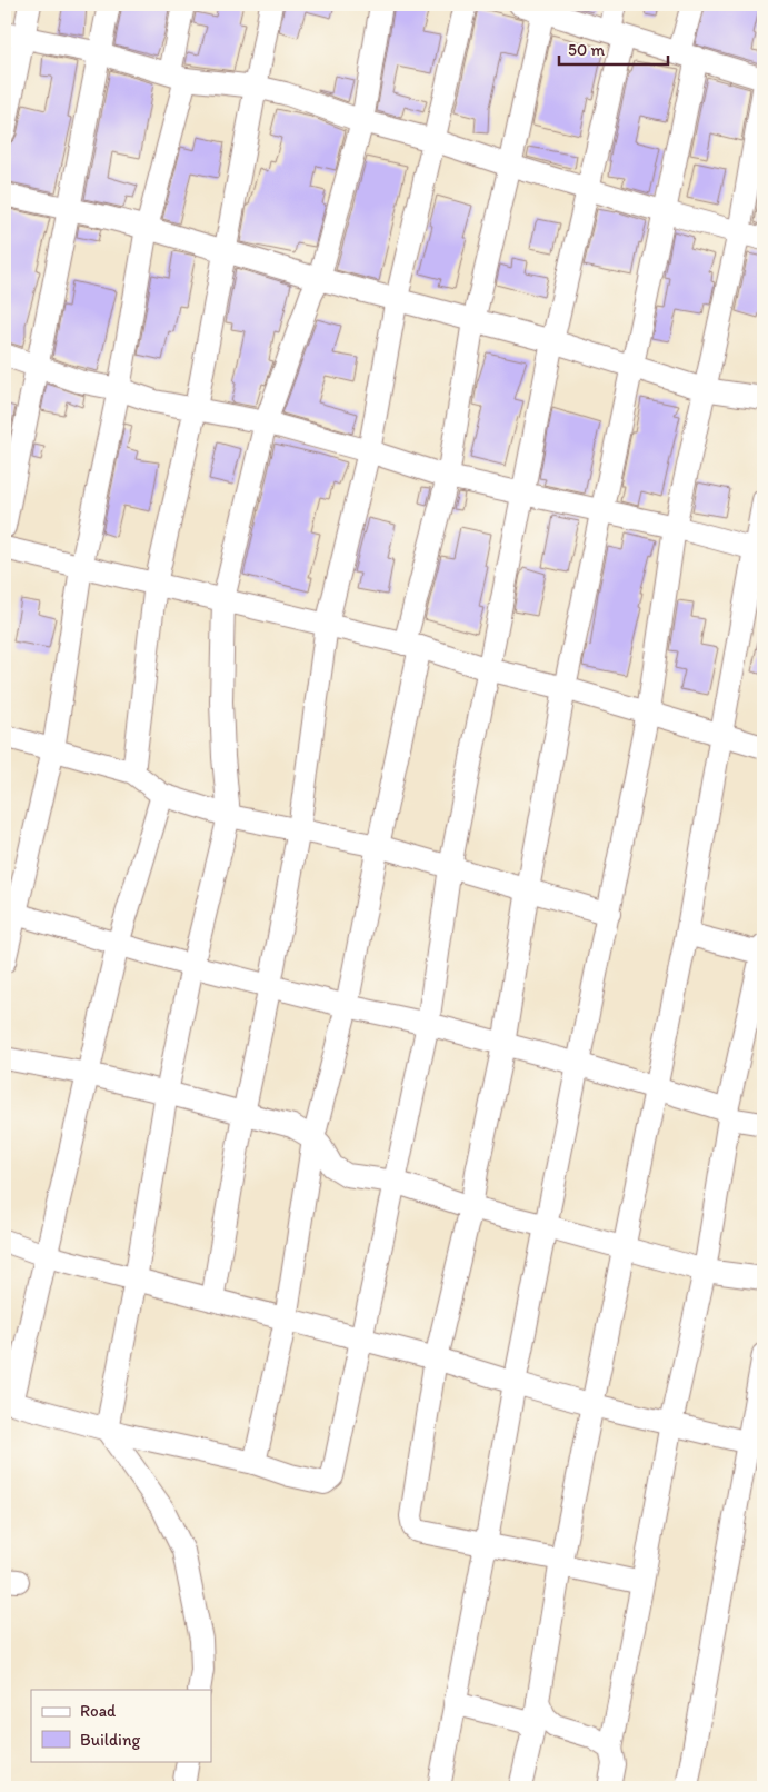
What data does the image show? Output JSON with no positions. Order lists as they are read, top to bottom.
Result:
{
  "legend": ["Road", "Building"],
  "scale_bar": "50 m"
}
